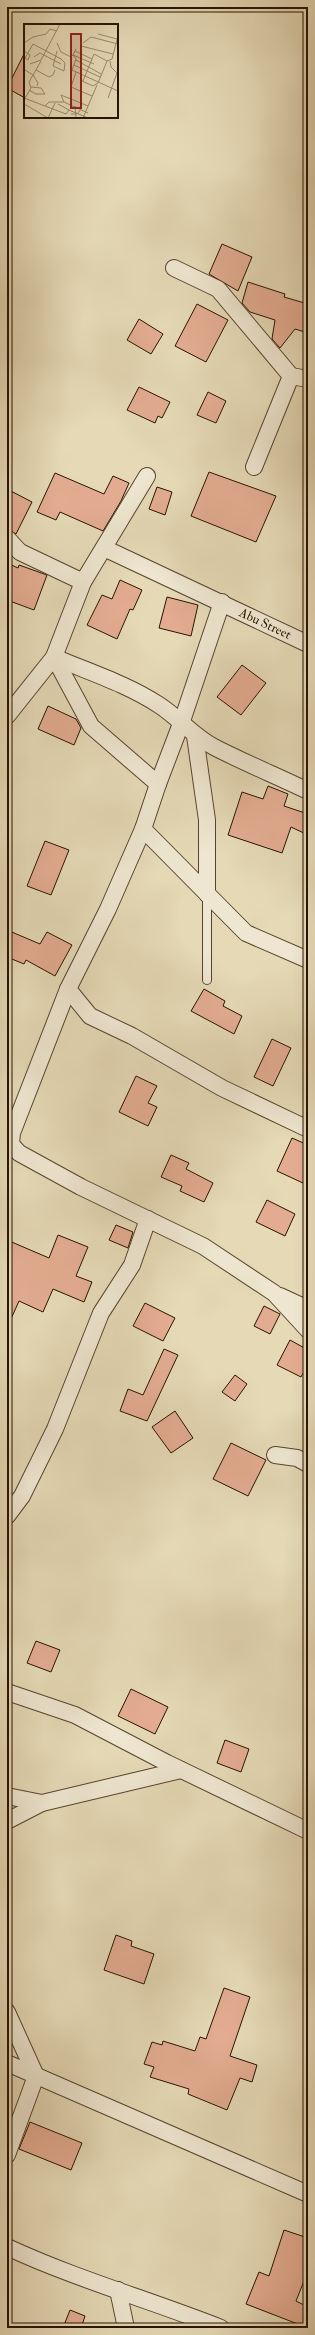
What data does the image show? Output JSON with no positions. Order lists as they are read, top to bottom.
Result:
{
  "streets": {
    "street": ["Abu Street"]
  }
}
